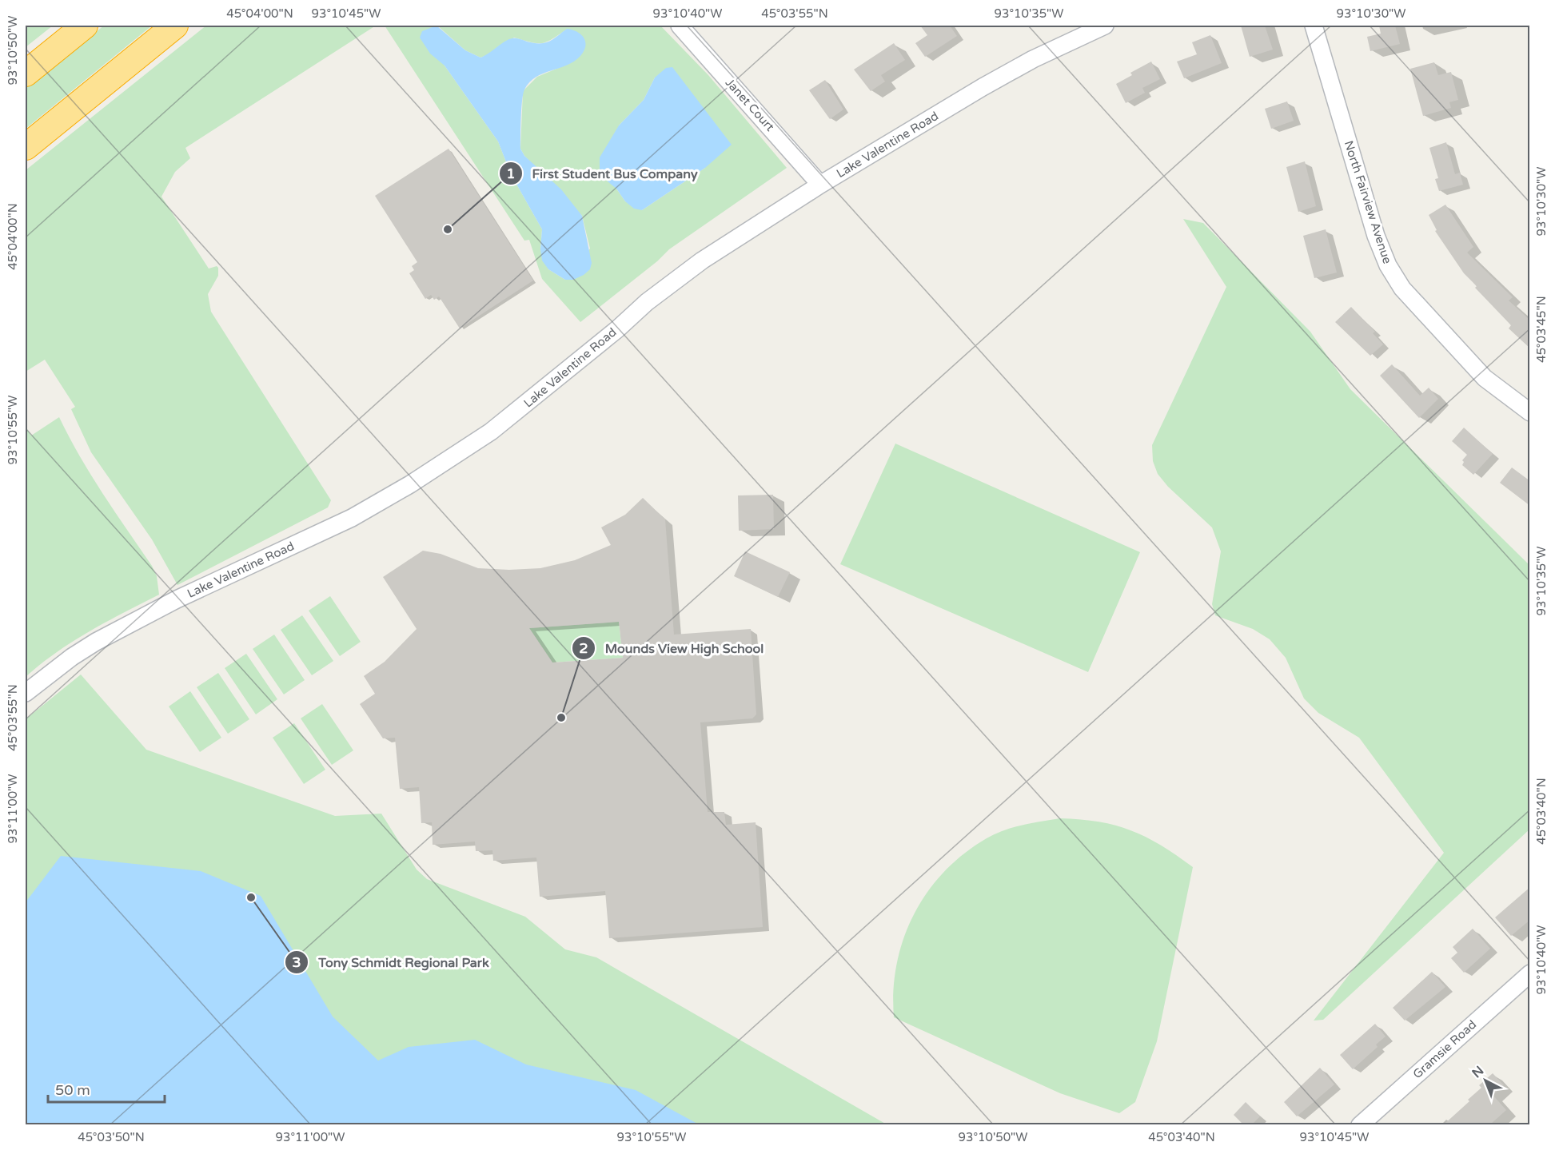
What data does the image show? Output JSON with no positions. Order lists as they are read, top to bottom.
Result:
{
  "streets": {
    "street": [
      "Janet Court",
      "Lake Valentine Road",
      "North Fairview Avenue",
      "Gramsie Road"
    ]
  },
  "crossings": [
    ["Janet Court", "Lake Valentine Road"]
  ],
  "places": ["First Student Bus Company", "Mounds View High School", "Tony Schmidt Regional Park"],
  "scale_bar": "50 m",
  "north": "top left",
  "coordinates": [
    "45°04'00\"N",
    "93°10'45\"W",
    "93°10'40\"W",
    "45°03'55\"N",
    "93°10'35\"W",
    "93°10'30\"W",
    "93°10'50\"W",
    "45°03'45\"N",
    "93°10'55\"W",
    "93°11'00\"W",
    "45°03'40\"N",
    "45°03'50\"N"
  ]
}
